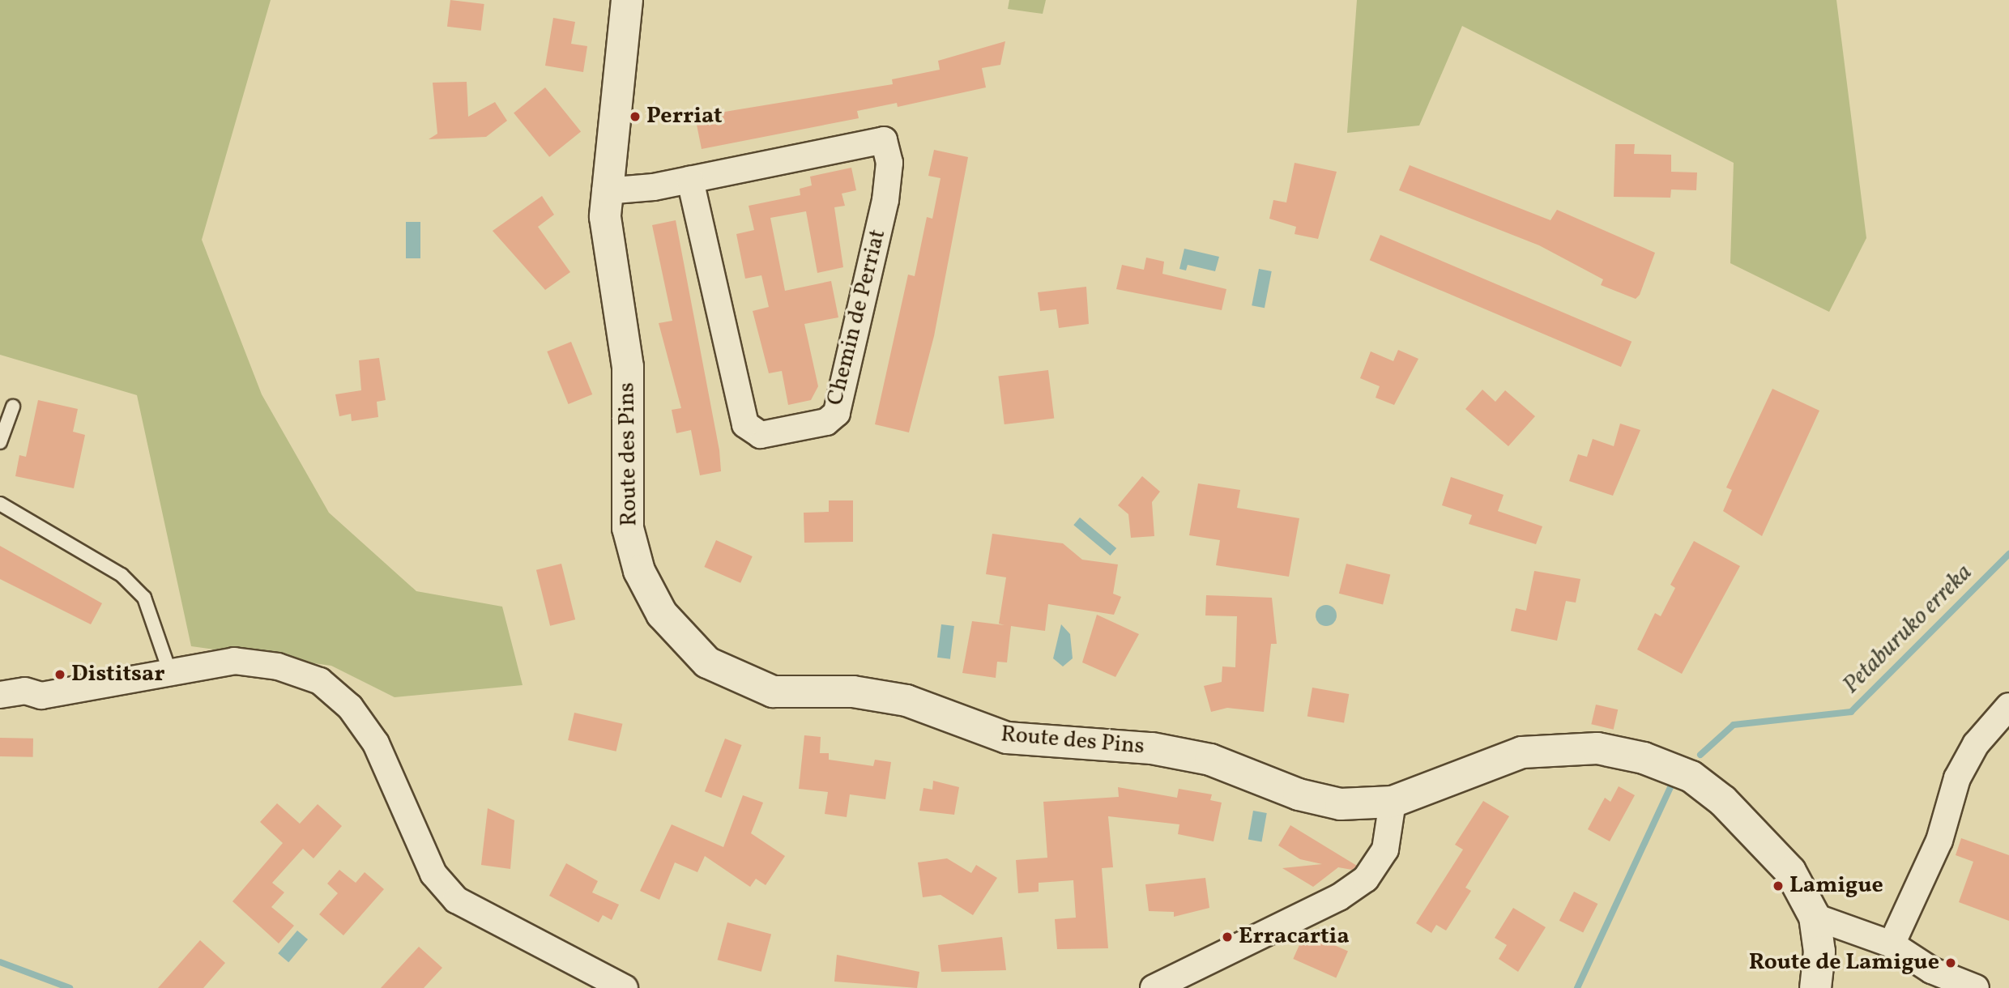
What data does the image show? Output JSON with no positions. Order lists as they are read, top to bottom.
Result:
{
  "streets": {
    "street": ["Chemin de Perriat", "Route des Pins"]
  },
  "crossings": [
    ["Chemin de Perriat", "Route des Pins"]
  ],
  "water": ["Petaburuko erreka"],
  "places": [
    "Perriat",
    "Distitsar",
    "Lamigue",
    "Erracartia",
    "Route de Lamigue"
  ]
}
